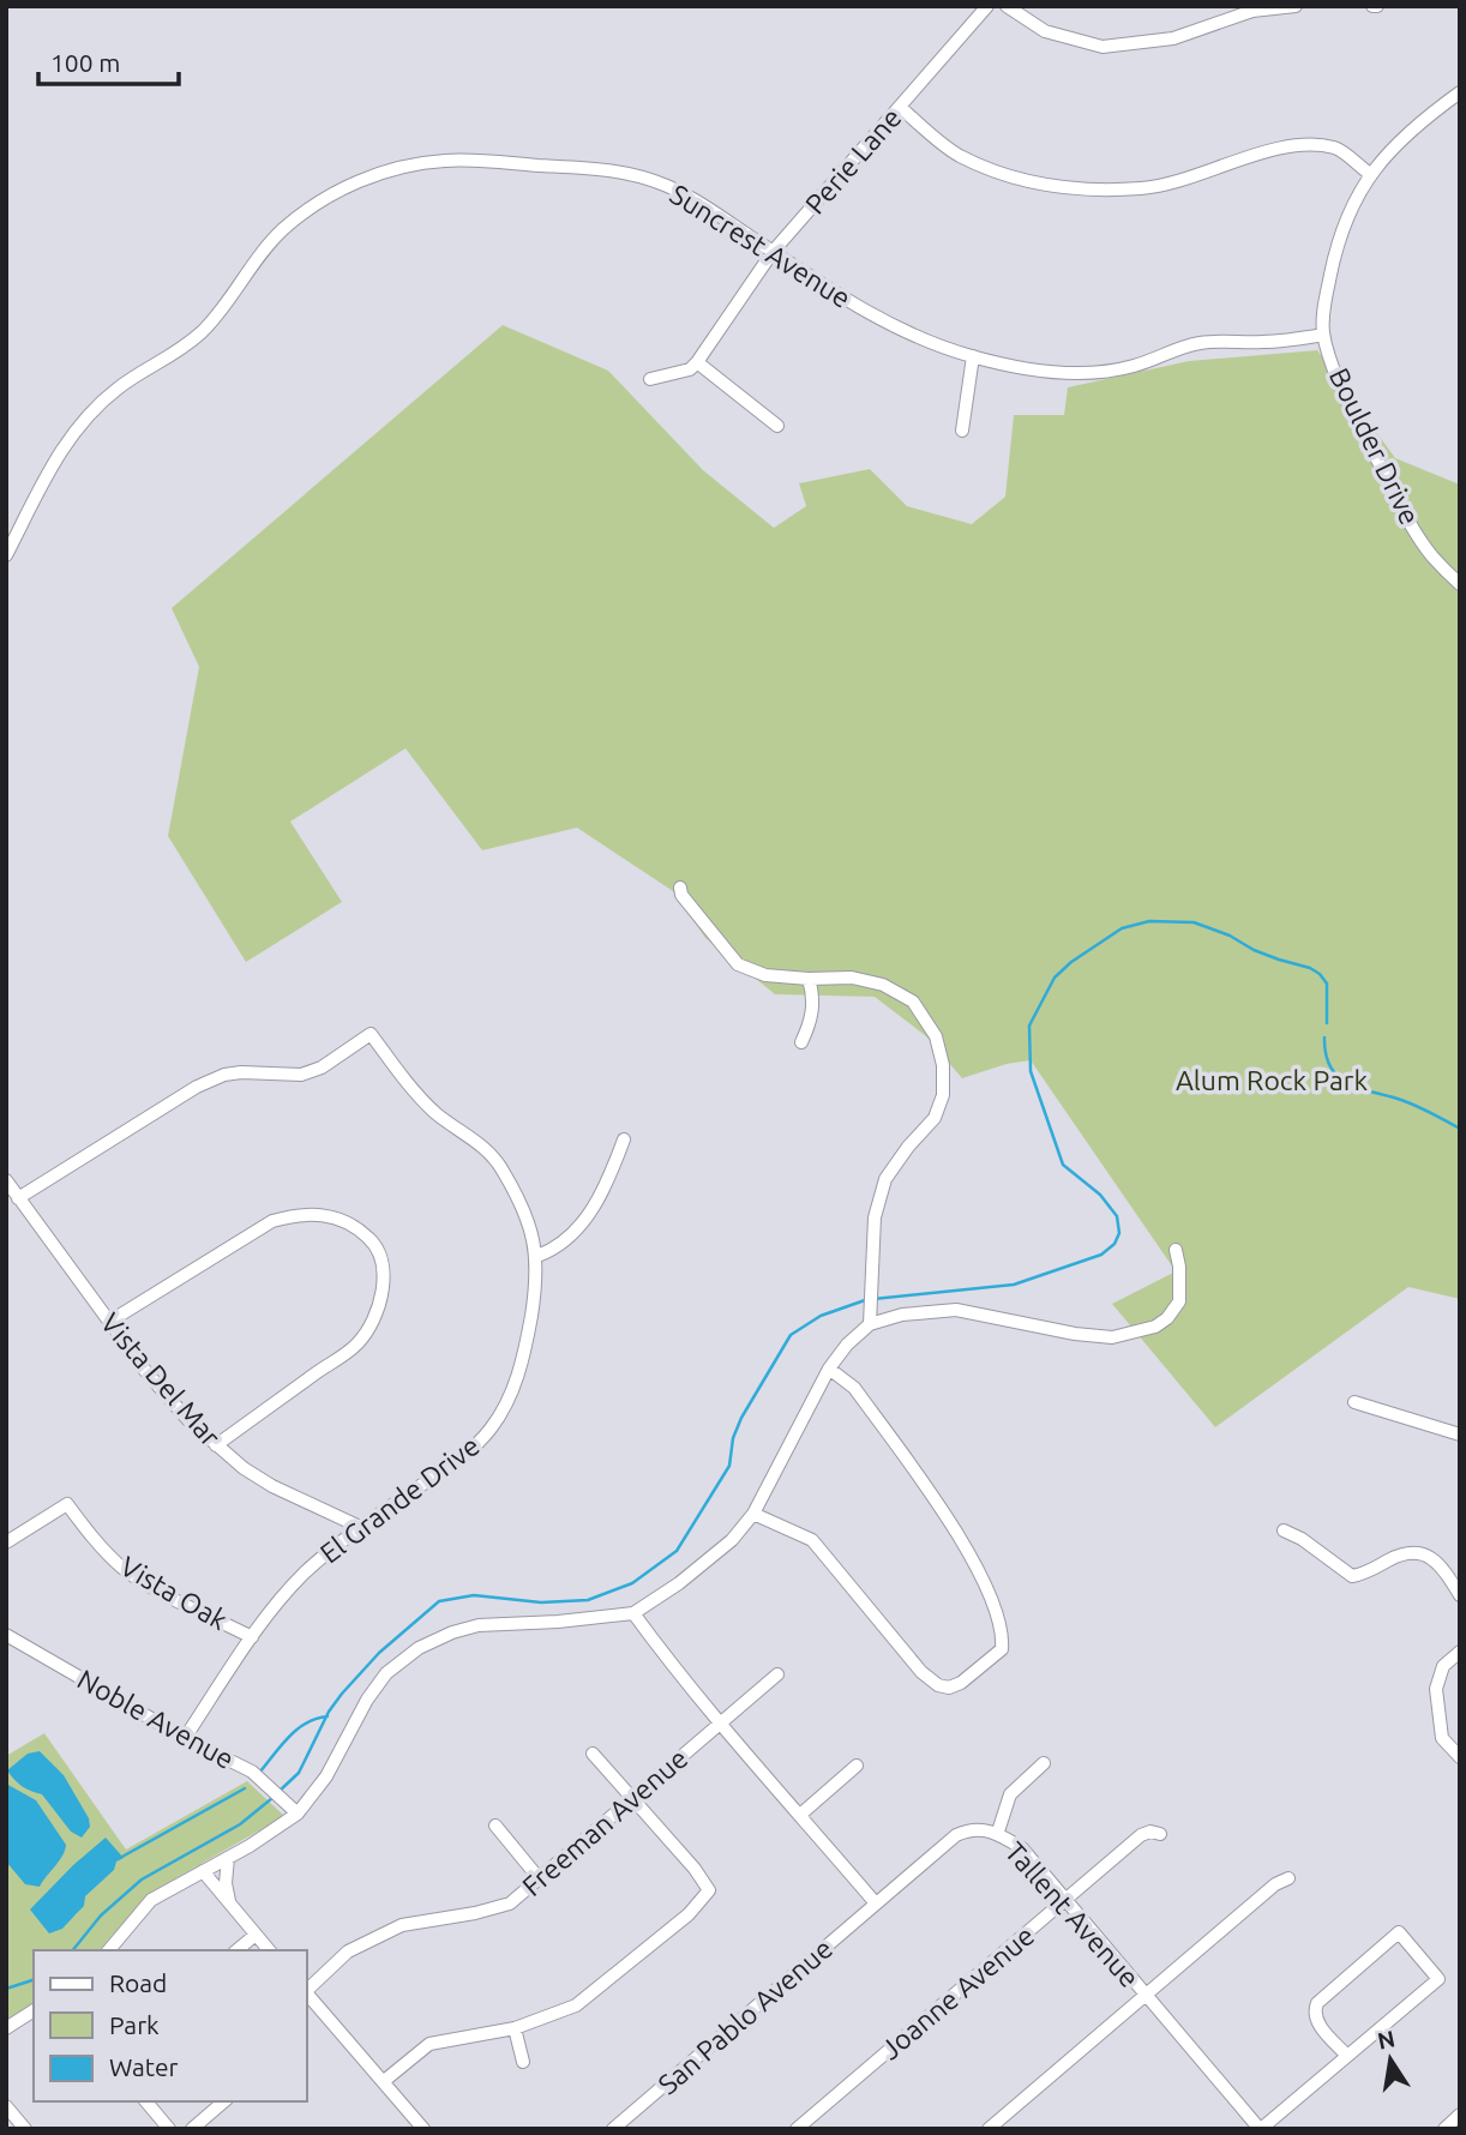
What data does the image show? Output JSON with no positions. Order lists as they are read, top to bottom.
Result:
{
  "streets": {
    "street": [
      "Perie Lane",
      "Suncrest Avenue",
      "Boulder Drive",
      "Vista Del Mar",
      "El Grande Drive",
      "Vista Oak",
      "Noble Avenue",
      "Freeman Avenue",
      "Tallent Avenue",
      "Joanne Avenue",
      "San Pablo Avenue"
    ]
  },
  "crossings": [
    ["Perie Lane", "Suncrest Avenue"],
    ["Suncrest Avenue", "Boulder Drive"],
    ["Vista Del Mar", "El Grande Drive"],
    ["El Grande Drive", "Vista Oak"],
    ["El Grande Drive", "Noble Avenue"],
    ["Tallent Avenue", "Joanne Avenue"],
    ["Tallent Avenue", "San Pablo Avenue"]
  ],
  "parks": ["Alum Rock Park"],
  "legend": ["Road", "Park", "Water"],
  "scale_bar": "100 m",
  "north": "top"
}
